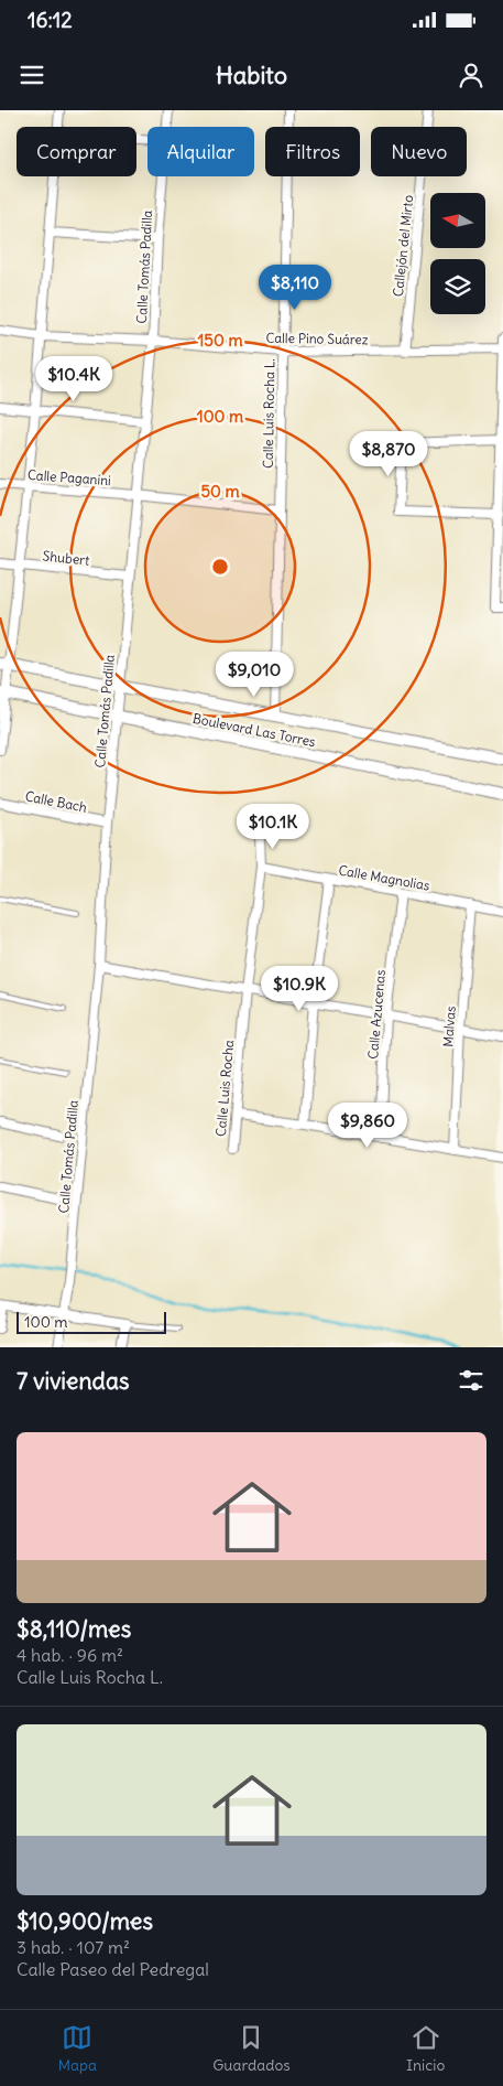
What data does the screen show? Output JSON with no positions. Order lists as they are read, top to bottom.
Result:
{
  "streets": {
    "street": [
      "Callejón del Mirto",
      "Calle Tomás Padilla",
      "Calle Pino Suárez",
      "Calle Luis Rocha L.",
      "Calle Paganini",
      "Shubert",
      "Boulevard Las Torres",
      "Calle Bach",
      "Calle Magnolias",
      "Calle Azucenas",
      "Malvas",
      "Calle Luis Rocha"
    ]
  },
  "crossings": [
    ["Callejón del Mirto", "Calle Pino Suárez"],
    ["Calle Tomás Padilla", "Calle Pino Suárez"],
    ["Calle Tomás Padilla", "Calle Paganini"],
    ["Calle Tomás Padilla", "Shubert"],
    ["Calle Tomás Padilla", "Boulevard Las Torres"],
    ["Calle Tomás Padilla", "Calle Bach"],
    ["Calle Pino Suárez", "Calle Luis Rocha L."],
    ["Calle Luis Rocha L.", "Calle Paganini"],
    ["Calle Luis Rocha L.", "Boulevard Las Torres"],
    ["Calle Magnolias", "Calle Azucenas"],
    ["Calle Magnolias", "Malvas"],
    ["Calle Magnolias", "Calle Luis Rocha"]
  ],
  "scale_bar": "100 m",
  "north": "left",
  "page": {
    "status": "16:12",
    "header": "Habito",
    "chip": [
      "Comprar",
      "Alquilar",
      "Filtros",
      "Nuevo"
    ],
    "price": [
      "$8,110",
      "$10.4K",
      "$8,870",
      "$9,010",
      "$10.1K",
      "$10.9K",
      "$9,860"
    ],
    "scale": "100 m",
    "heading": "7 viviendas",
    "list": [
      {
        "name": "$8,110/mes",
        "note": "4 hab. · 96 m² · Calle Luis Rocha L."
      },
      {
        "name": "$10,900/mes",
        "note": "3 hab. · 107 m² · Calle Paseo del Pedregal"
      }
    ],
    "tabs": ["Mapa", "Guardados", "Inicio"]
  },
  "rings": ["150 m", "100 m", "50 m"]
}
